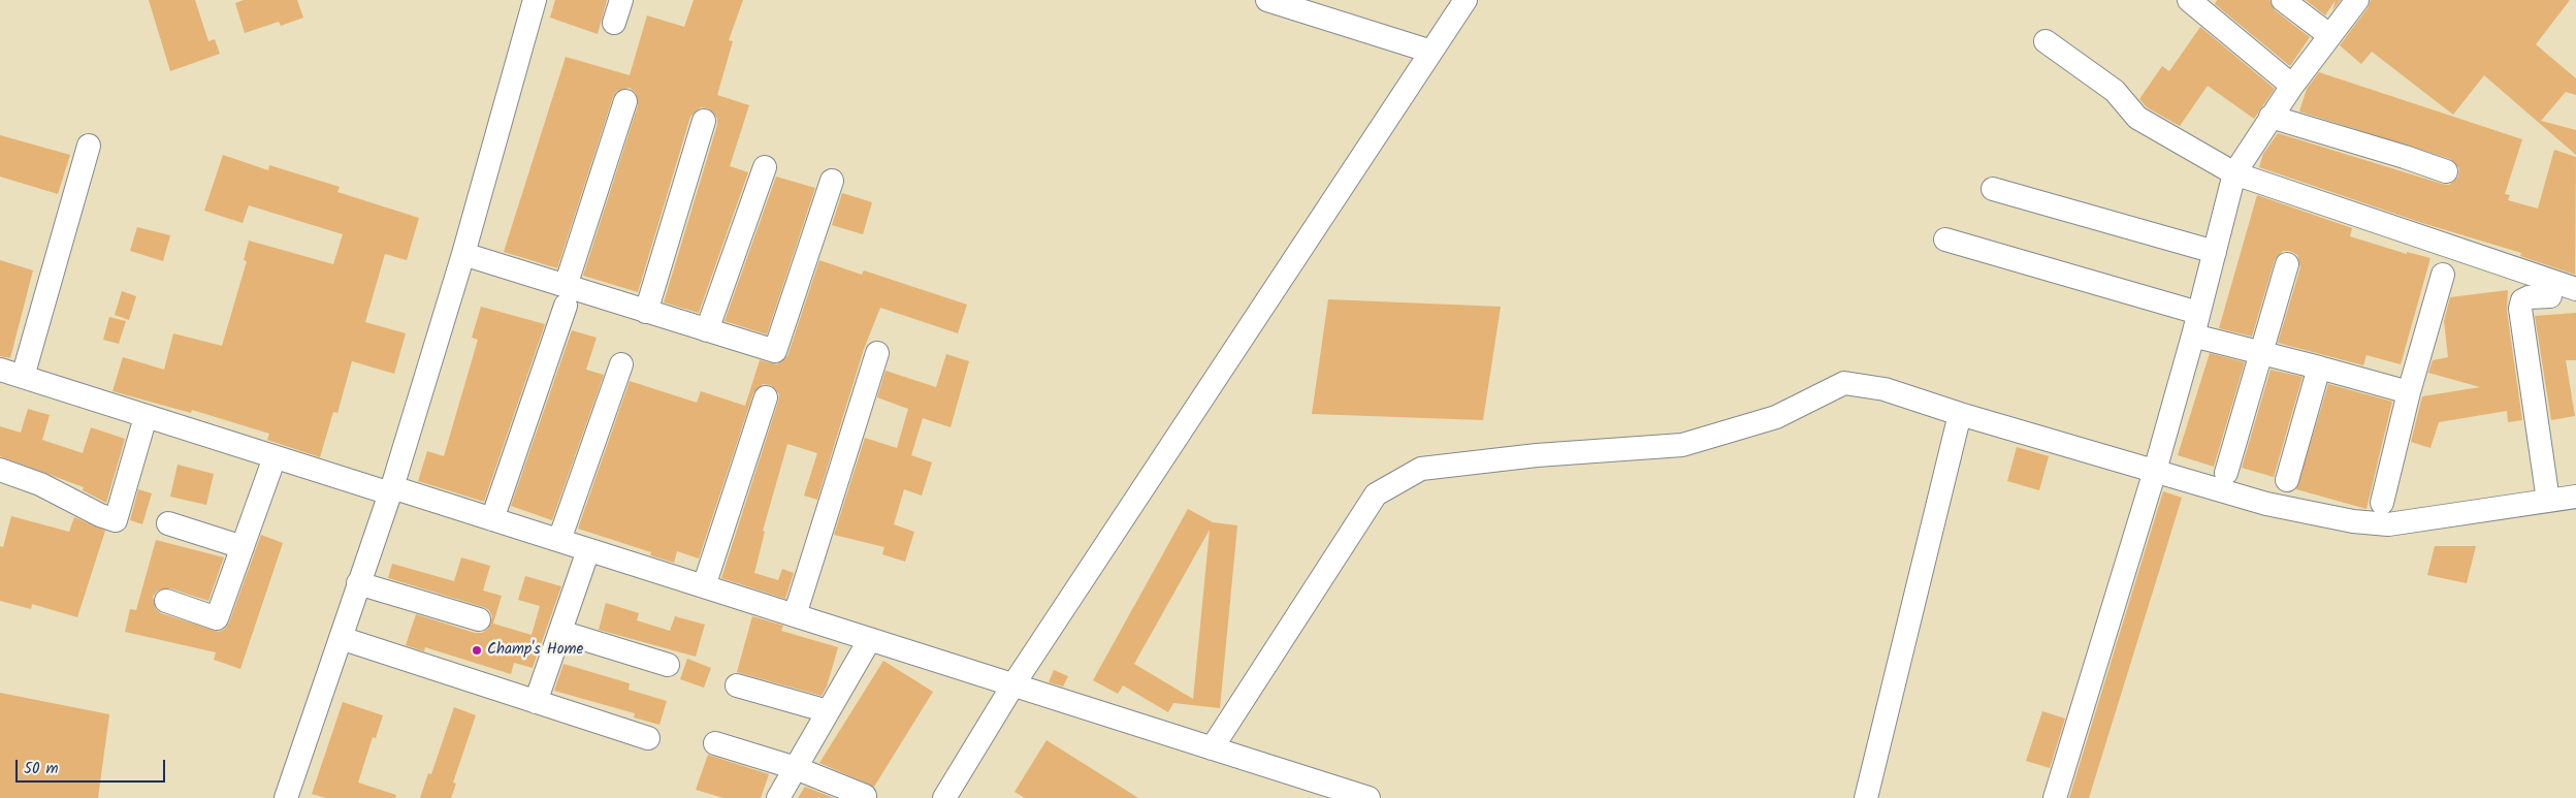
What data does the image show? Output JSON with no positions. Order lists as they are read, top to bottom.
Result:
{
  "places": ["Champ's Home"],
  "scale_bar": "50 m"
}
